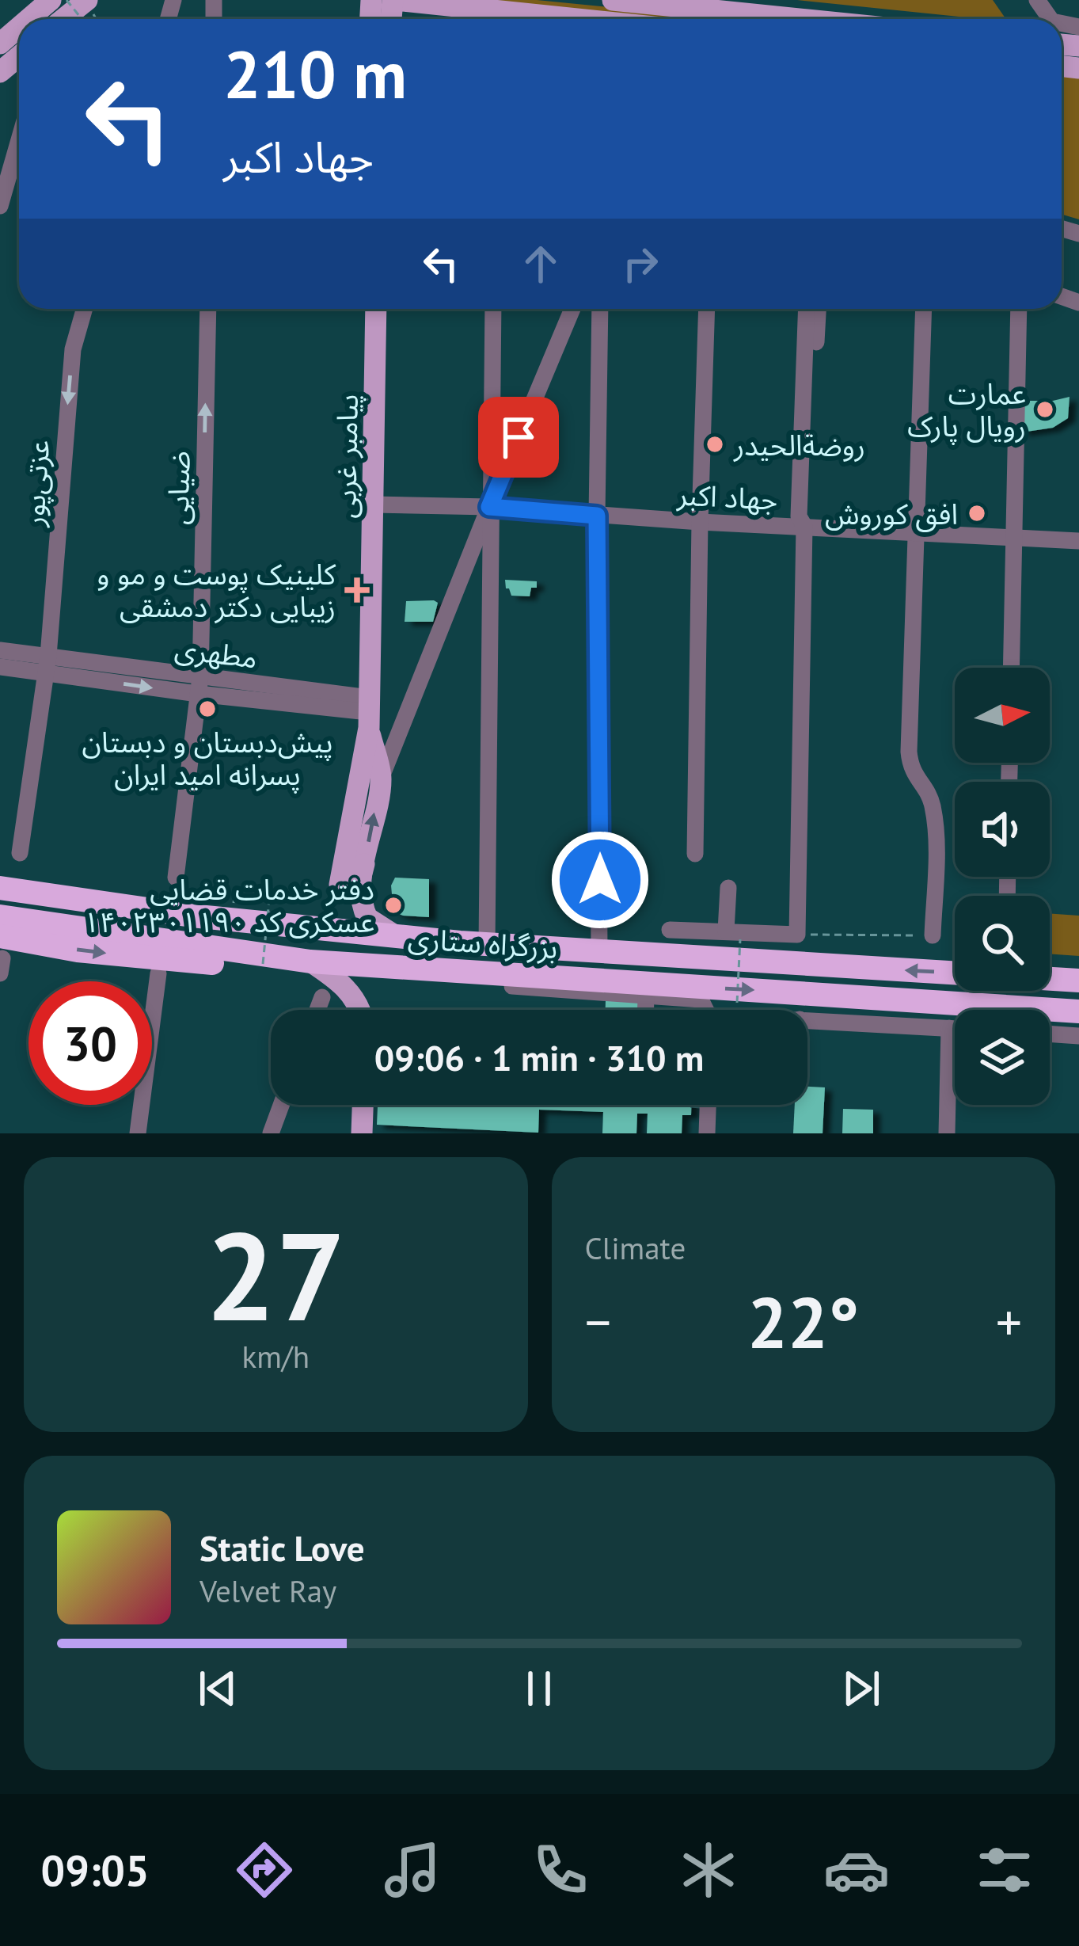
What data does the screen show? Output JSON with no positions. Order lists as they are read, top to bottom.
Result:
{
  "streets": {
    "highway": ["بزرگراه ستاری"],
    "main road": ["پیامبر غربی"],
    "street": [
      "عزتی‌پور",
      "ضیایی",
      "جهاد اکبر",
      "مطهری"
    ]
  },
  "crossings": [
    ["پیامبر غربی", "جهاد اکبر"],
    ["پیامبر غربی", "مطهری"],
    ["پیامبر غربی", "بزرگراه ستاری"],
    ["عزتی‌پور", "مطهری"],
    ["ضیایی", "مطهری"]
  ],
  "one_way": ["عزتی‌پور", "ضیایی"],
  "places": {
    "other": [
      "عمارت رویال پارک",
      "روضةالحیدر",
      "افق کوروش",
      "پیش‌دبستان و دبستان پسرانه امید ایران",
      "دفتر خدمات قضایی عسکری کد ۱۴۰۲۳۰۱۱۹۰"
    ],
    "health": ["کلینیک پوست و مو و زیبایی دکتر دمشقی"]
  },
  "north": "right",
  "page": {
    "turn": ["210 m", "جهاد اکبر"],
    "limit": "30",
    "trip": "09:06 · 1 min · 310 m",
    "tile": [
      ["27", "km/h"],
      "Climate"
    ],
    "heat": ["−", "22°", "+"],
    "song": ["Static Love", "Velvet Ray"],
    "tabs": "09:05"
  }
}
